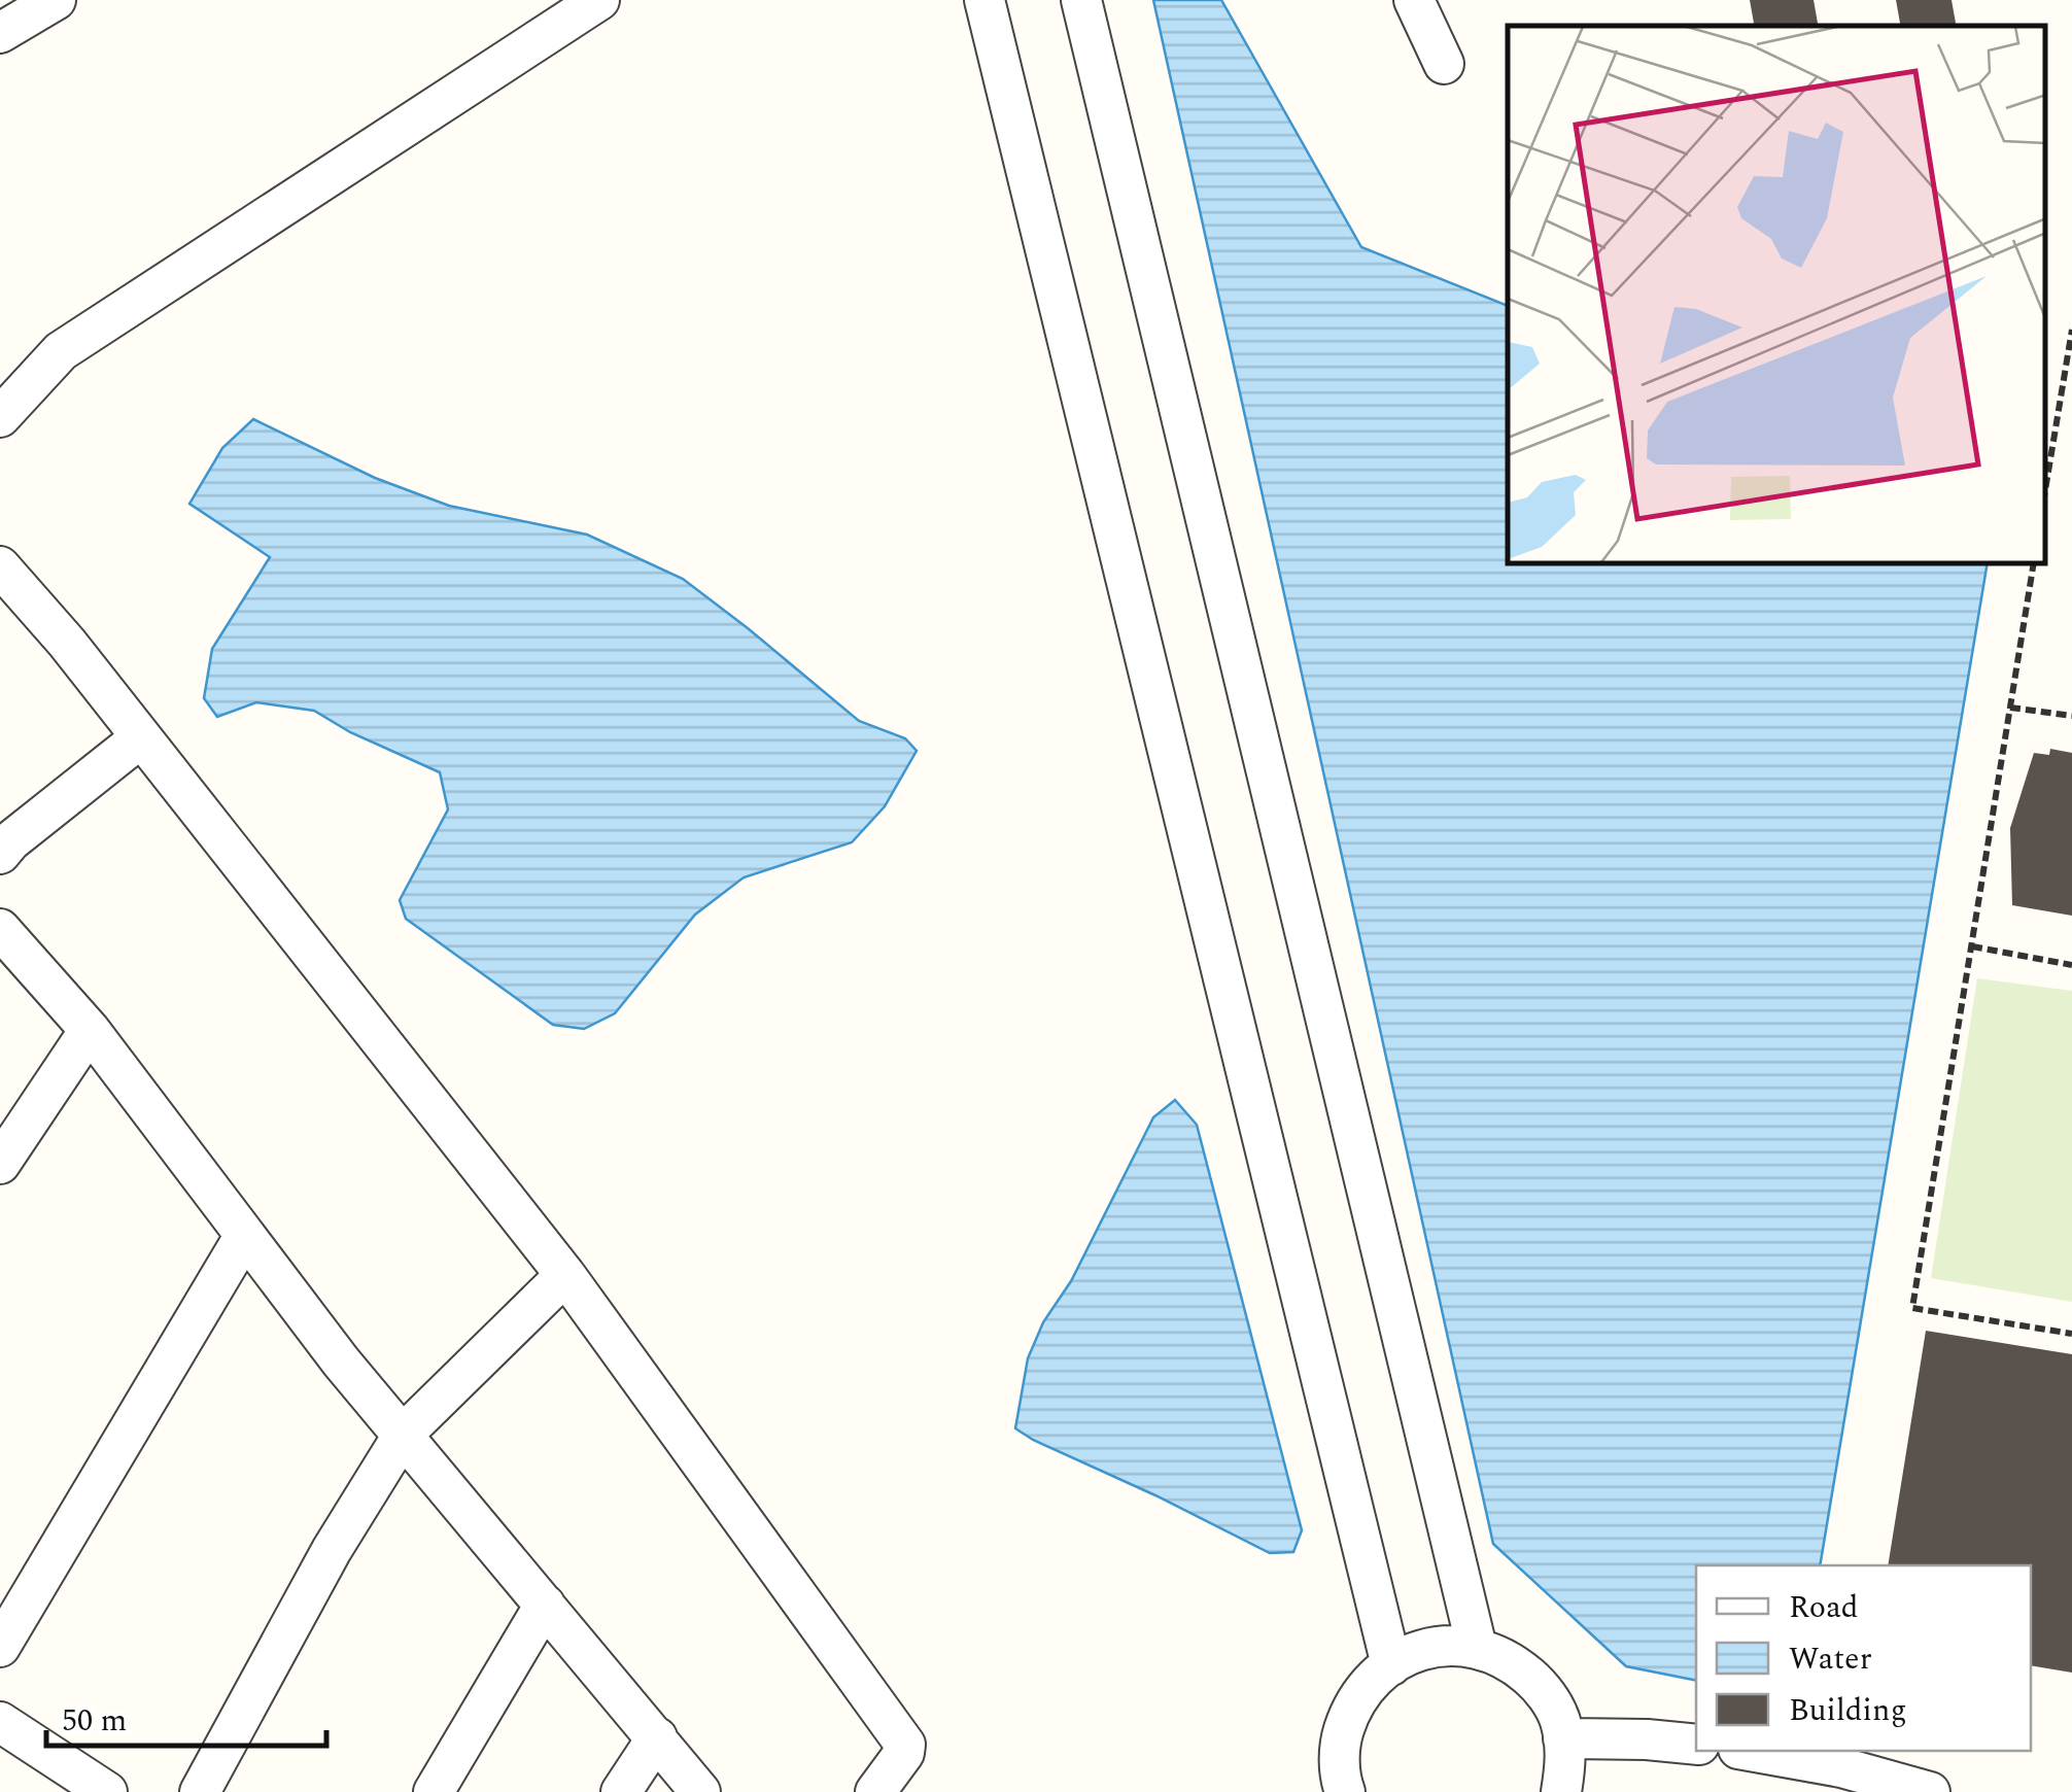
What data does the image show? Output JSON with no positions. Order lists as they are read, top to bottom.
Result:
{
  "legend": ["Road", "Water", "Building"],
  "scale_bar": "50 m"
}
